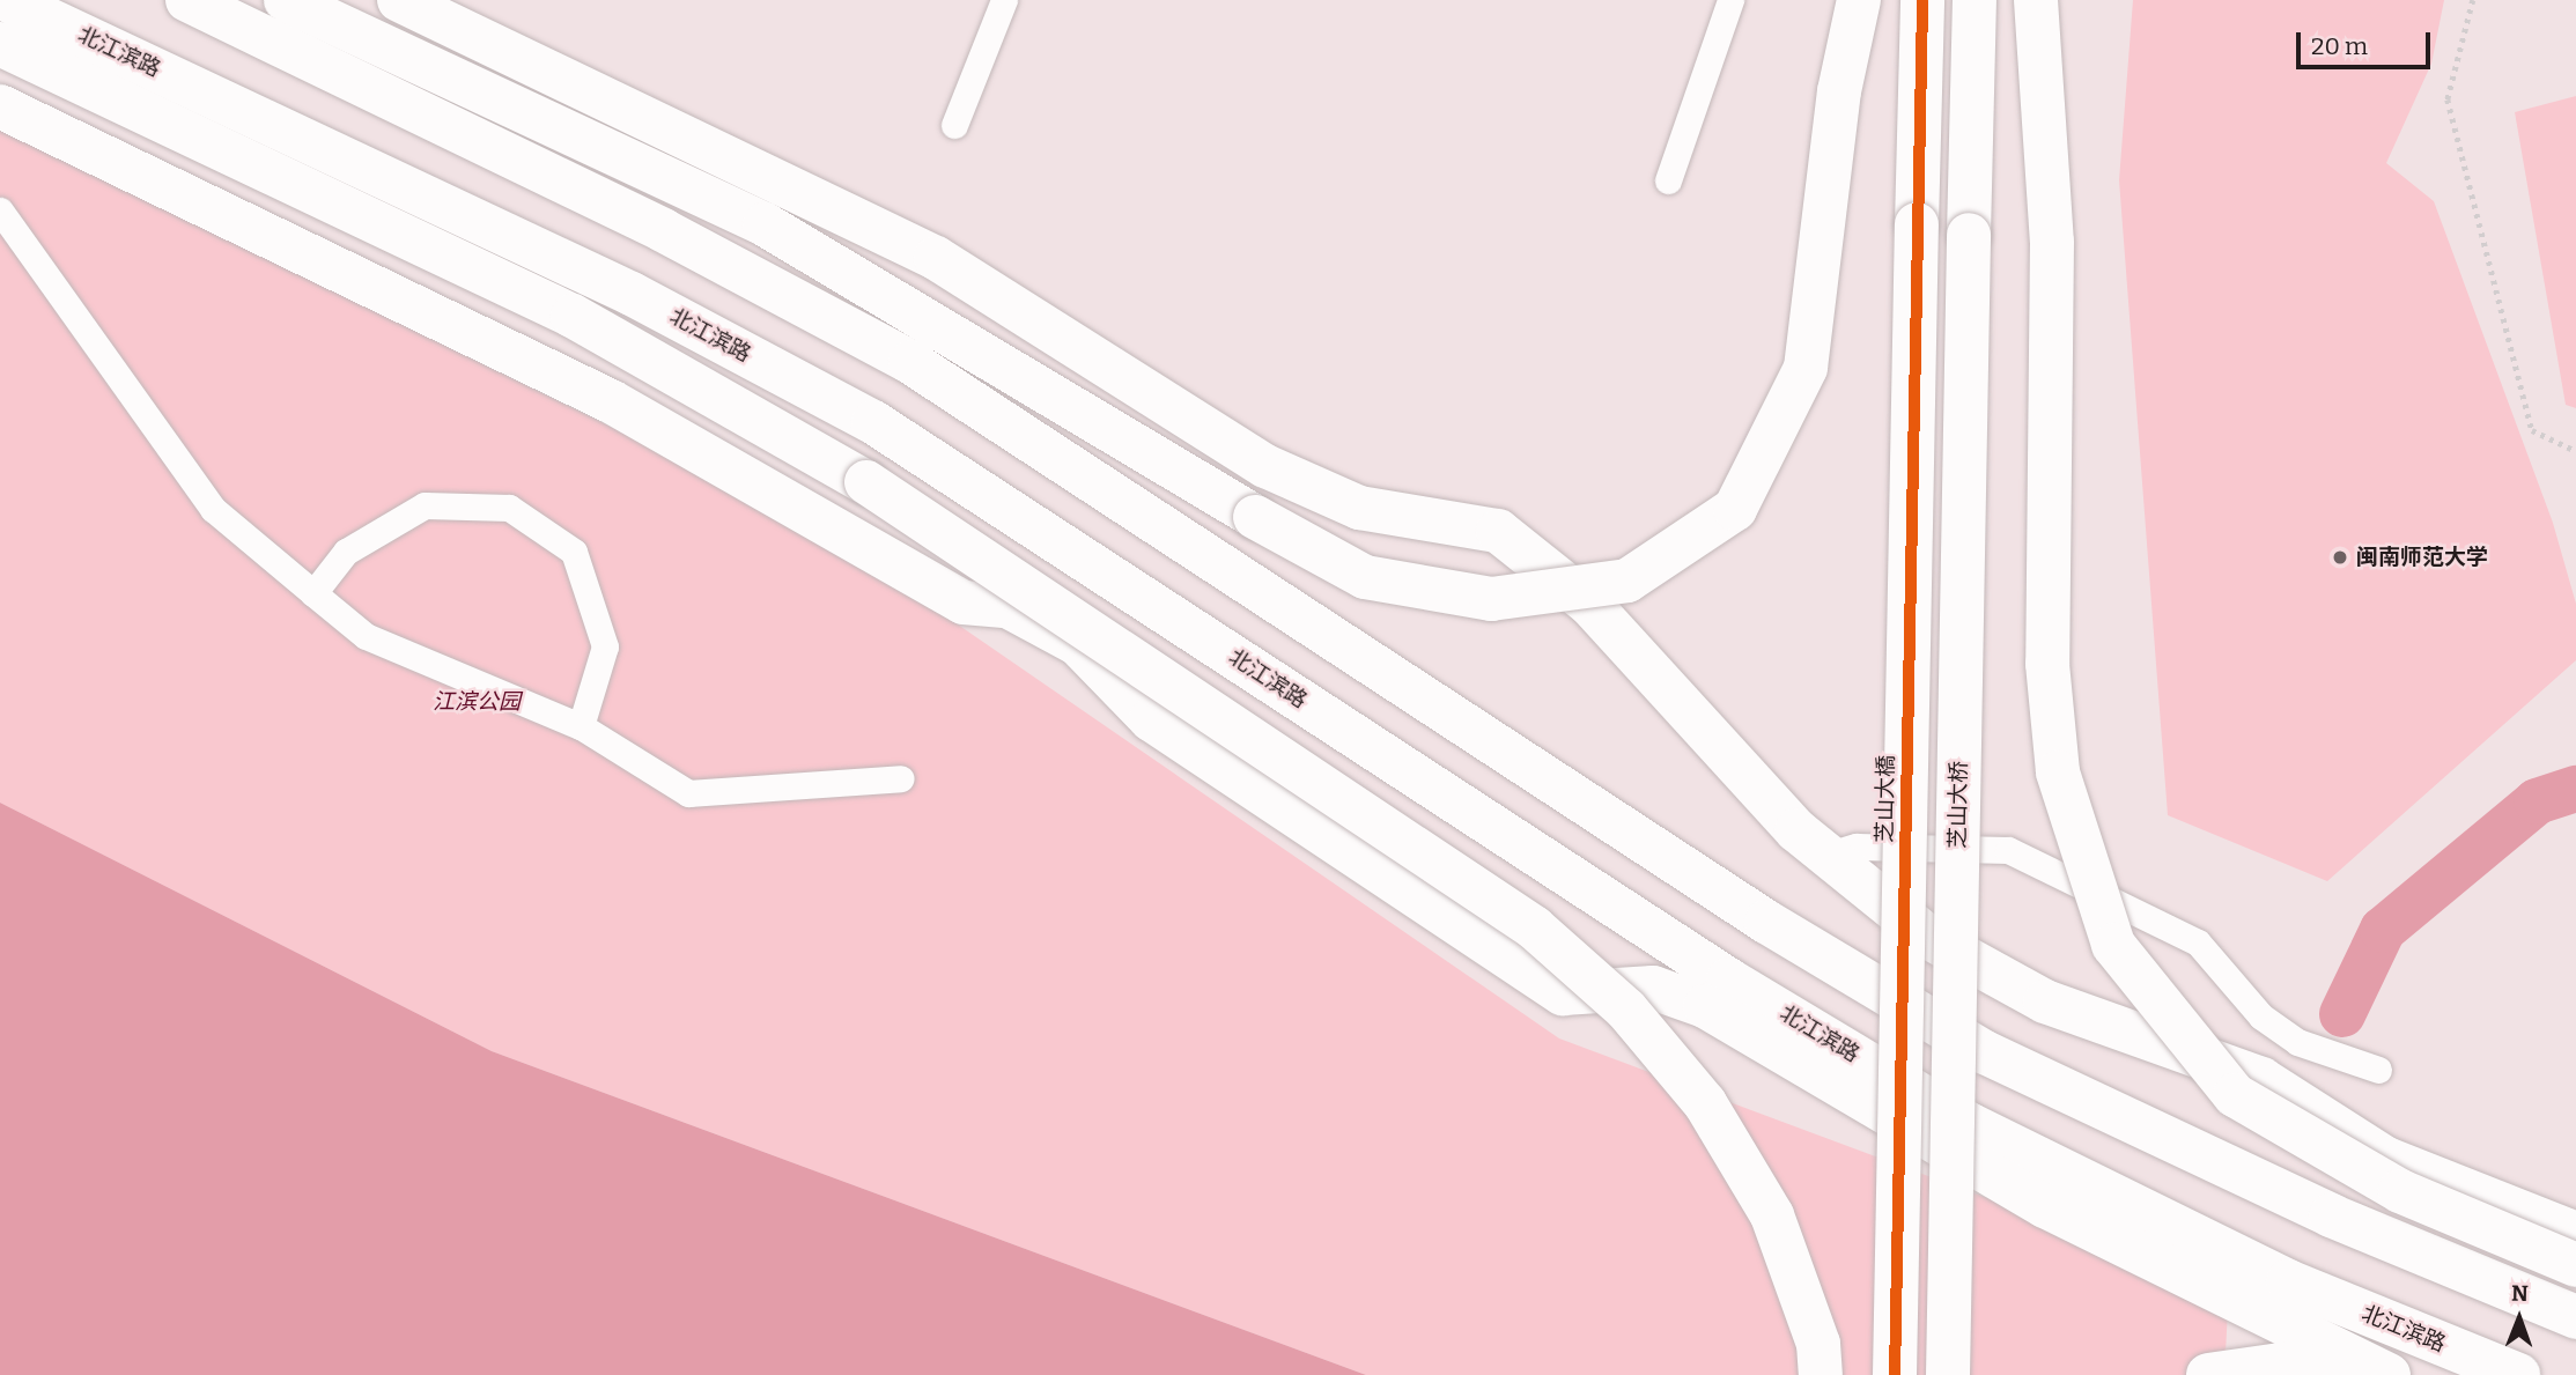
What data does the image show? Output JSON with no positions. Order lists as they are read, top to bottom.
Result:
{
  "streets": {
    "main road": ["北江滨路", "芝山大橋", "芝山大桥"]
  },
  "parks": ["江滨公园"],
  "places": ["闽南师范大学"],
  "scale_bar": "20 m",
  "north": "top"
}
